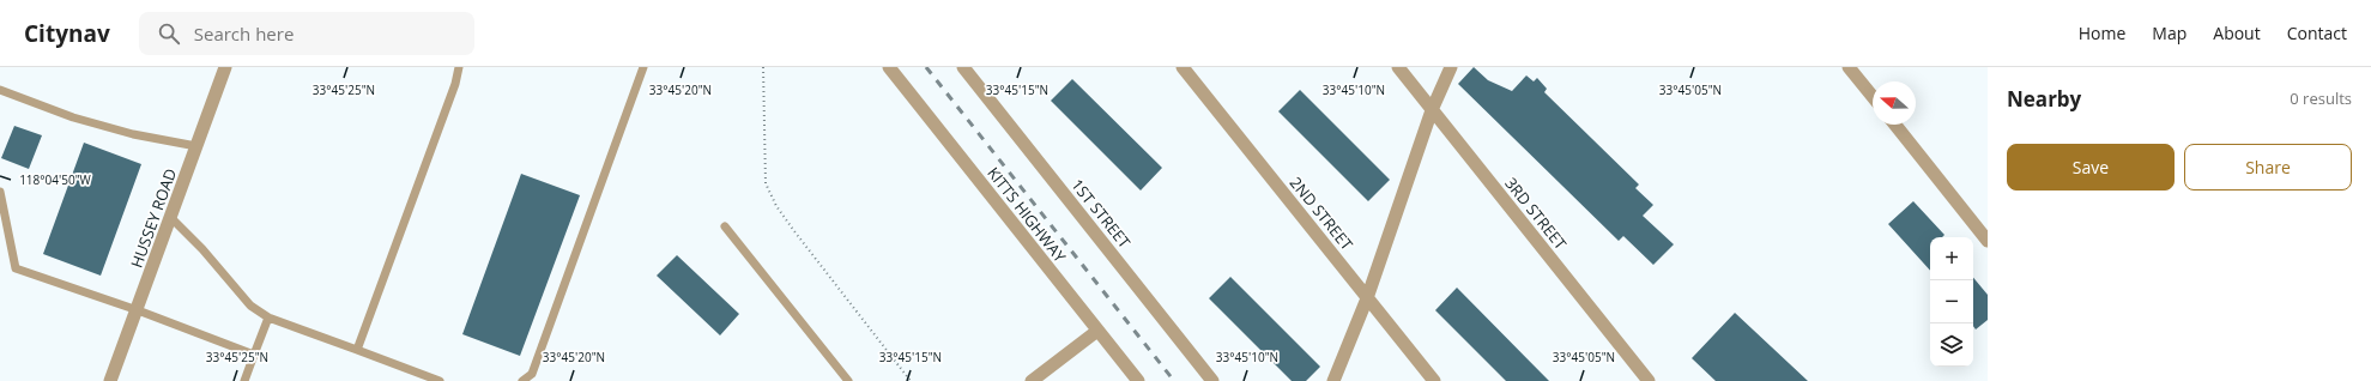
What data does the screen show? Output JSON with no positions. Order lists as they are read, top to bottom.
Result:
{
  "streets": {
    "street": [
      "1ST STREET",
      "2ND STREET",
      "3RD STREET",
      "KITTS HIGHWAY",
      "HUSSEY ROAD"
    ]
  },
  "north": "left",
  "page": {
    "header": "Citynav",
    "search": "Search here",
    "nav": [
      "Home",
      "Map",
      "About",
      "Contact"
    ],
    "heading": ["Nearby", "0 results"],
    "buttons": ["Save", "Share"],
    "map_buttons": ["+", "−"]
  },
  "coordinates": [
    "33°45'25\"N",
    "33°45'20\"N",
    "33°45'15\"N",
    "33°45'10\"N",
    "33°45'05\"N",
    "118°04'50\"W"
  ]
}
